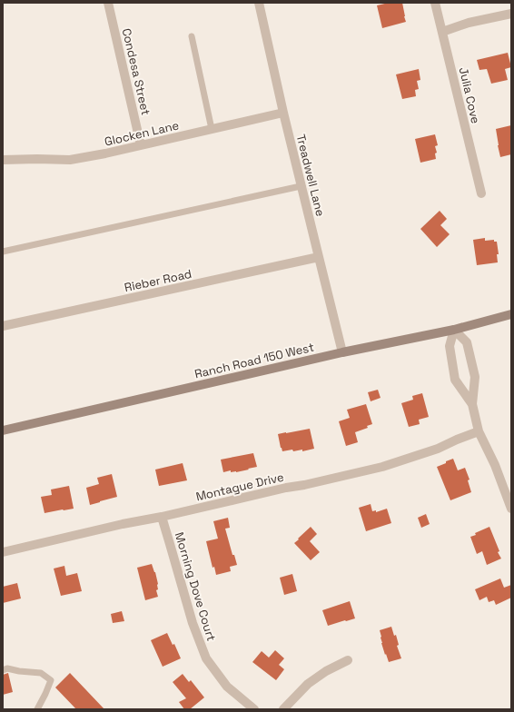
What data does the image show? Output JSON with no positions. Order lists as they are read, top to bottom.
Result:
{
  "streets": {
    "main road": ["Ranch Road 150 West"],
    "street": [
      "Condesa Street",
      "Julia Cove",
      "Glocken Lane",
      "Treadwell Lane",
      "Rieber Road",
      "Montague Drive",
      "Morning Dove Court"
    ]
  },
  "crossings": [
    ["Condesa Street", "Glocken Lane"],
    ["Glocken Lane", "Treadwell Lane"],
    ["Treadwell Lane", "Rieber Road"],
    ["Treadwell Lane", "Ranch Road 150 West"],
    ["Montague Drive", "Morning Dove Court"]
  ]
}
